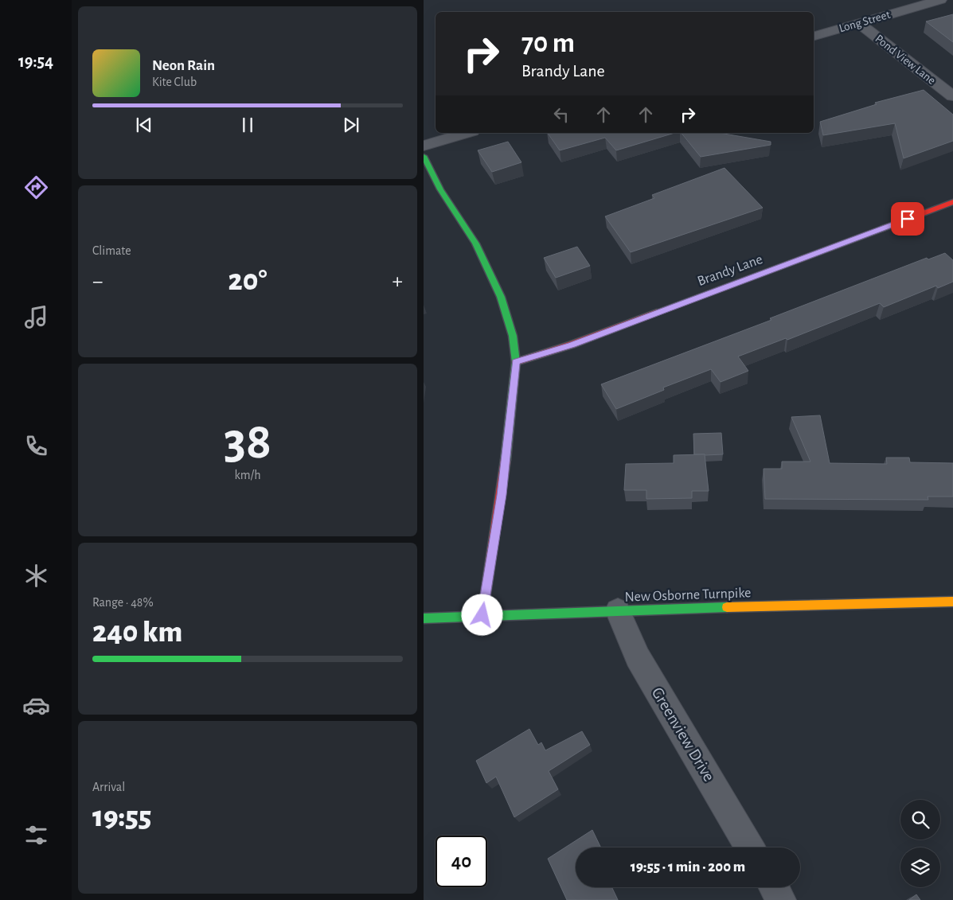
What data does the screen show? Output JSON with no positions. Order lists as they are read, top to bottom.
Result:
{
  "streets": {
    "street": [
      "Long Street",
      "Pond View Lane",
      "Brandy Lane",
      "New Osborne Turnpike",
      "Greenview Drive"
    ]
  },
  "crossings": [
    ["Long Street", "Pond View Lane"],
    ["New Osborne Turnpike", "Greenview Drive"]
  ],
  "page": {
    "tabs": "19:54",
    "turn": ["70 m", "Brandy Lane"],
    "song": ["Neon Rain", "Kite Club"],
    "tile": [
      "Climate",
      ["38", "km/h"],
      ["Range · 48%", "240 km"],
      ["Arrival", "19:55"]
    ],
    "heat": ["−", "20°", "+"],
    "limit": "40",
    "trip": "19:55 · 1 min · 200 m"
  }
}
